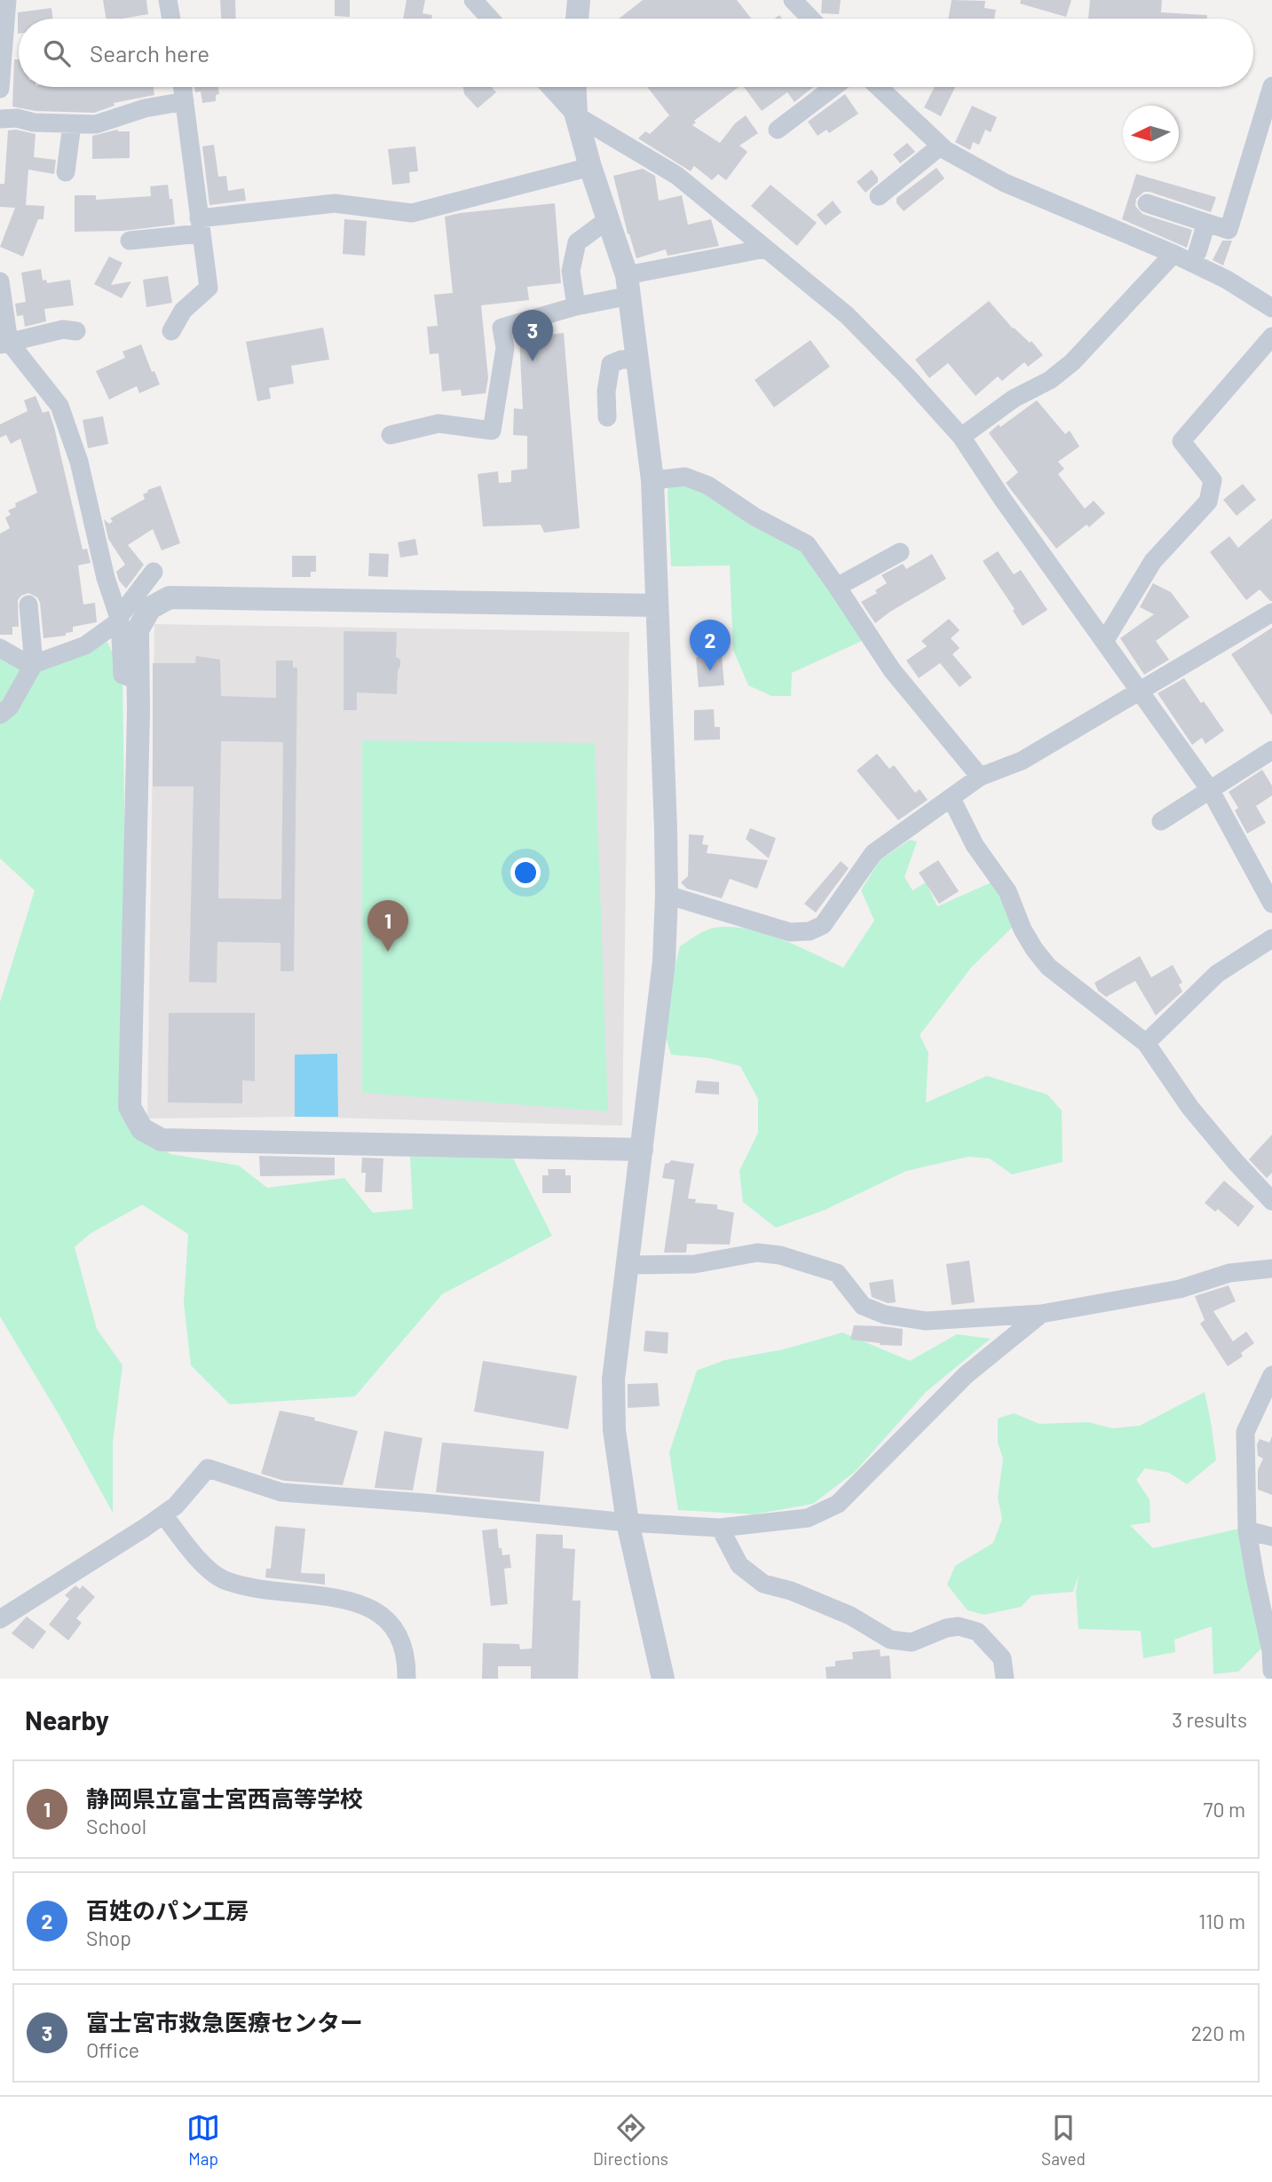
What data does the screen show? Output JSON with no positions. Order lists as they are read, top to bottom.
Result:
{
  "north": "left",
  "page": {
    "search": "Search here",
    "pins": ["3", "2", "1"],
    "heading": ["Nearby", "3 results"],
    "list": [
      {
        "mark": "1",
        "name": "静岡県立富士宮西高等学校",
        "note": "School",
        "value": "70 m"
      },
      {
        "mark": "2",
        "name": "百姓のパン工房",
        "note": "Shop",
        "value": "110 m"
      },
      {
        "mark": "3",
        "name": "富士宮市救急医療センター",
        "note": "Office",
        "value": "220 m"
      }
    ],
    "nav": ["Map", "Directions", "Saved"]
  }
}
